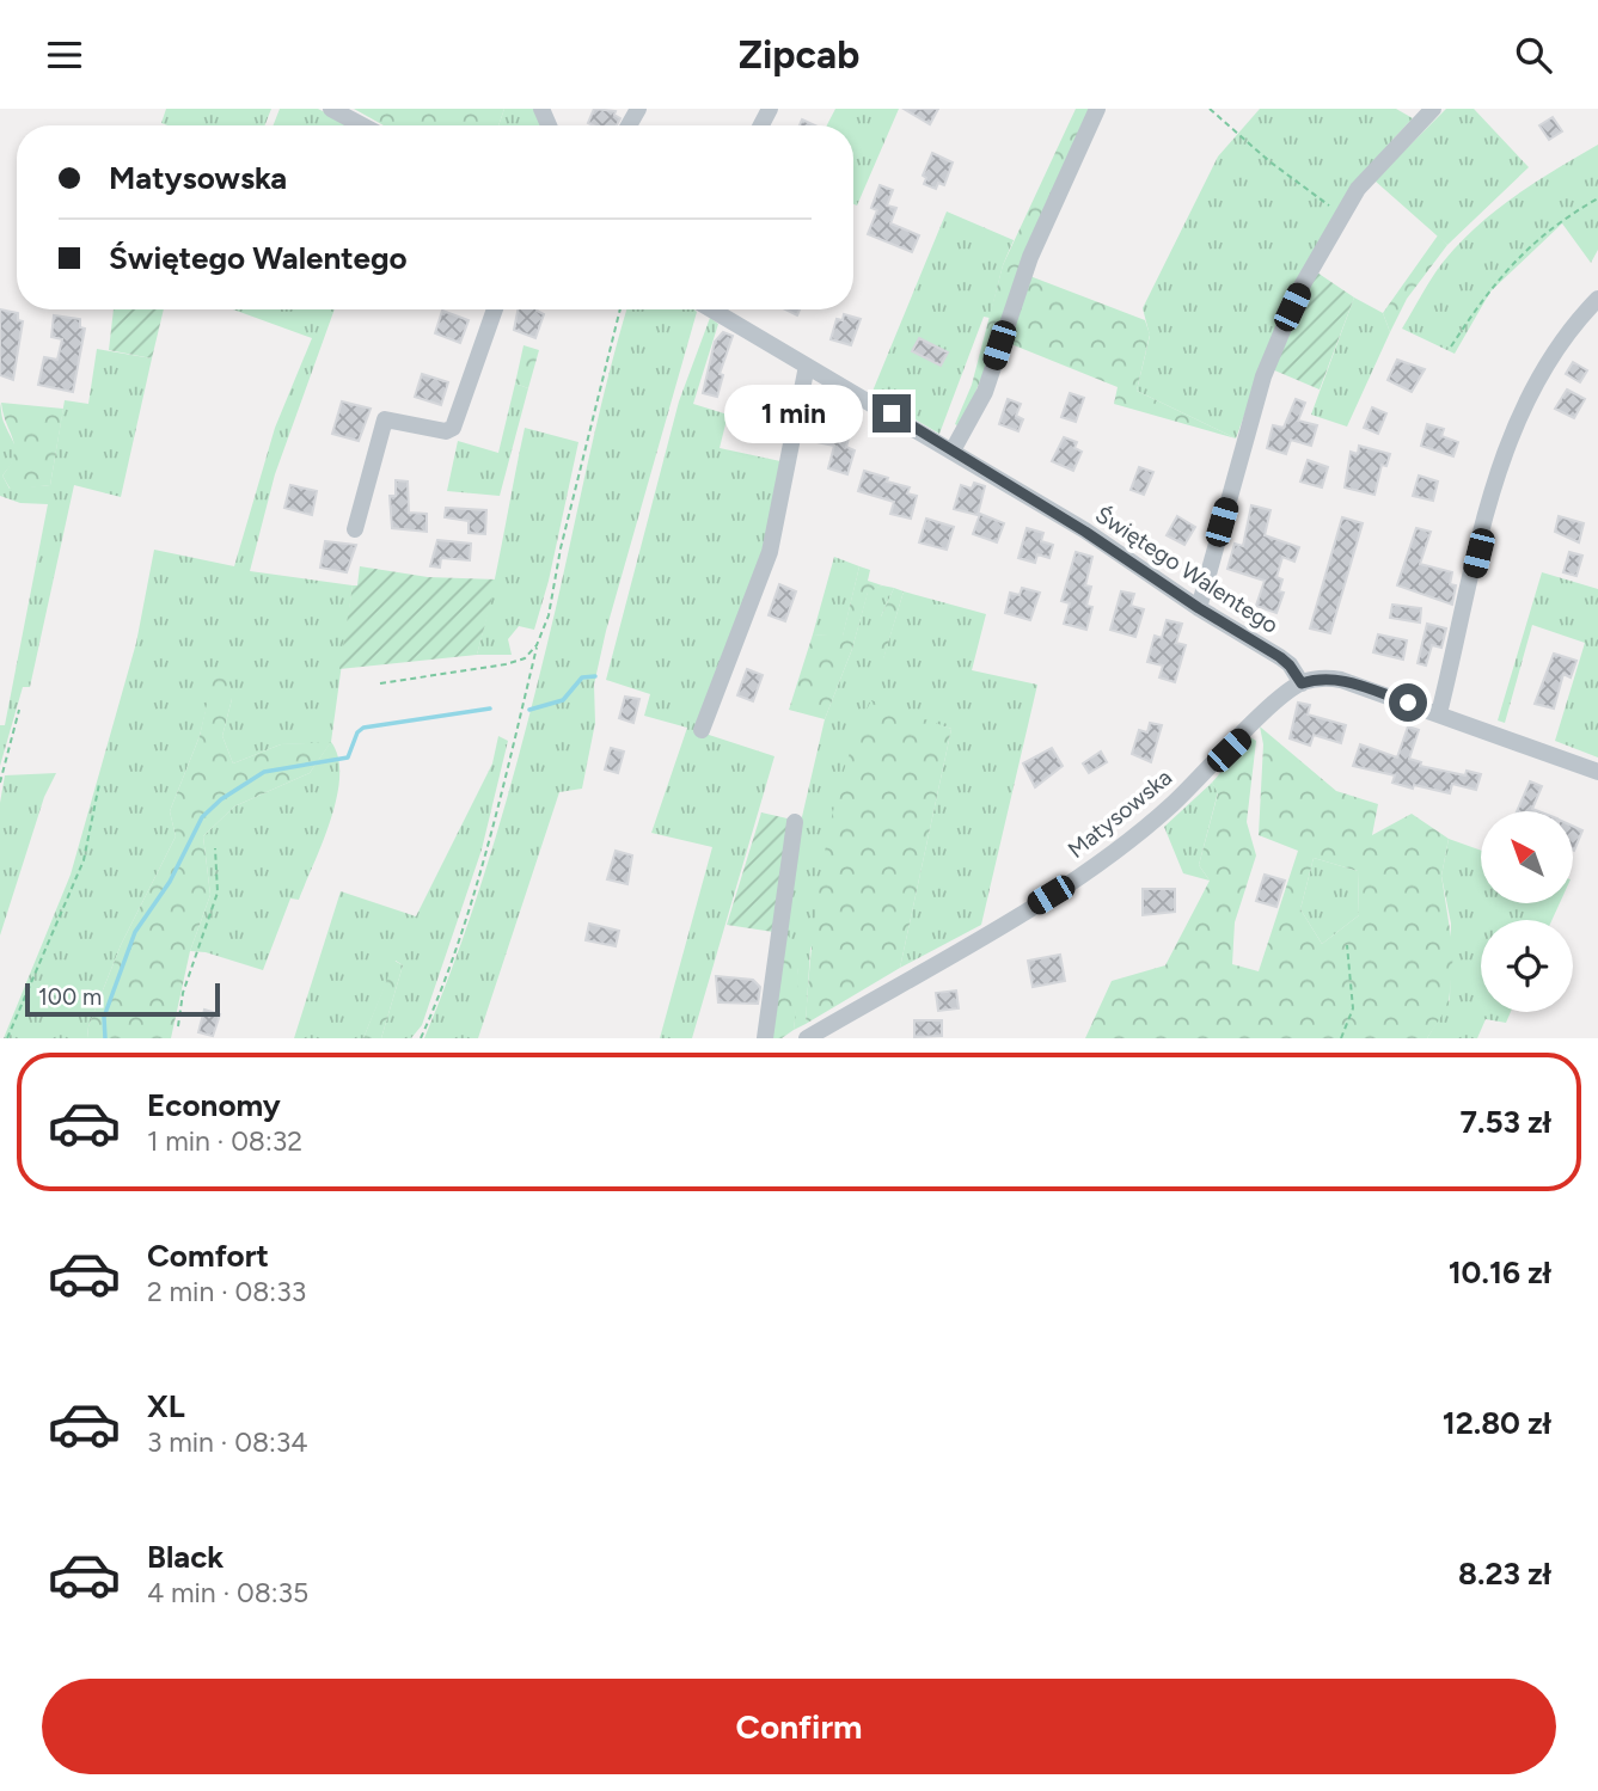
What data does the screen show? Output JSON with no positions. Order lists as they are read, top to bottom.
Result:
{
  "streets": {
    "street": ["Świętego Walentego", "Matysowska"]
  },
  "crossings": [
    ["Świętego Walentego", "Matysowska"]
  ],
  "scale_bar": "100 m",
  "north": "top left",
  "page": {
    "header": "Zipcab",
    "banner": ["Matysowska", "Świętego Walentego"],
    "bubble": "1 min",
    "scale": "100 m",
    "list": [
      {
        "name": "Economy",
        "note": "1 min · 08:32",
        "value": "7.53 zł"
      },
      {
        "name": "Comfort",
        "note": "2 min · 08:33",
        "value": "10.16 zł"
      },
      {
        "name": "XL",
        "note": "3 min · 08:34",
        "value": "12.80 zł"
      },
      {
        "name": "Black",
        "note": "4 min · 08:35",
        "value": "8.23 zł"
      }
    ],
    "buttons": "Confirm"
  }
}
